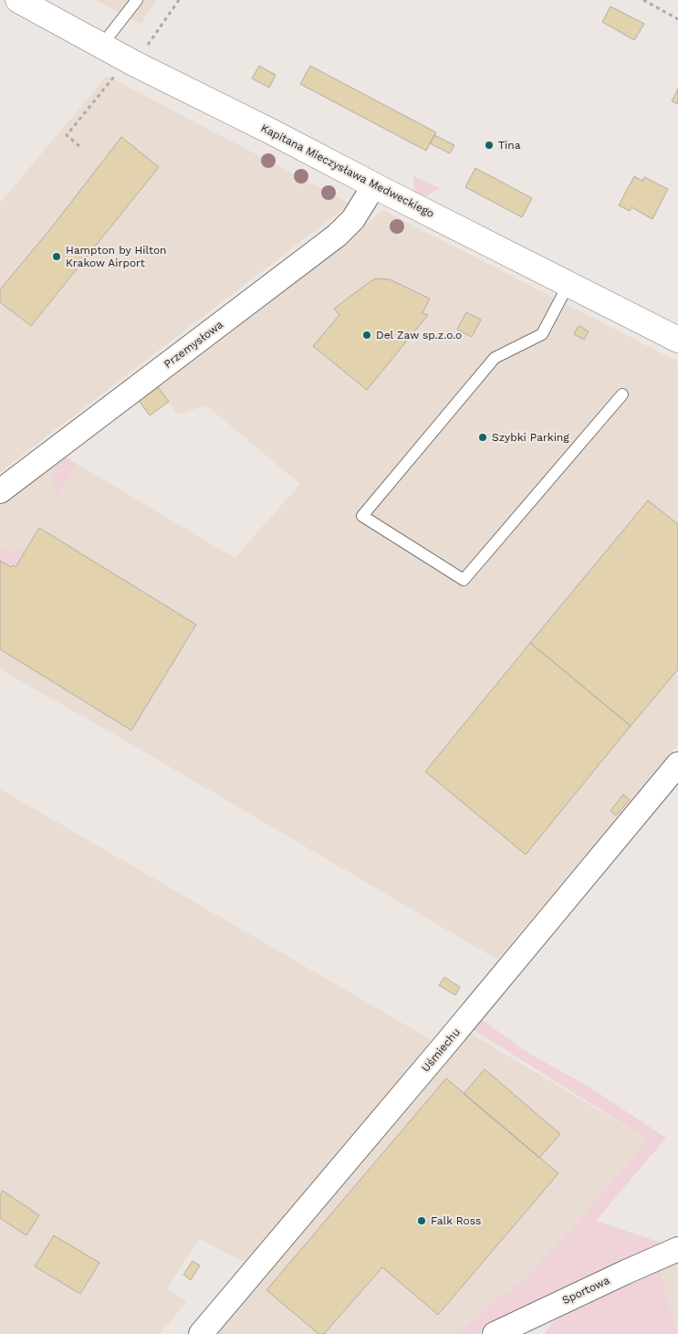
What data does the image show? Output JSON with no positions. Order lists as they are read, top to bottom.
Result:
{
  "streets": {
    "main road": ["Kapitana Mieczysława Medweckiego"],
    "street": ["Przemysłowa", "Uśmiechu", "Sportowa"]
  },
  "crossings": [
    ["Kapitana Mieczysława Medweckiego", "Przemysłowa"]
  ],
  "places": [
    "Tina",
    "Hampton by Hilton Krakow Airport",
    "Del Zaw sp.z.o.o",
    "Szybki Parking",
    "Falk Ross"
  ]
}
